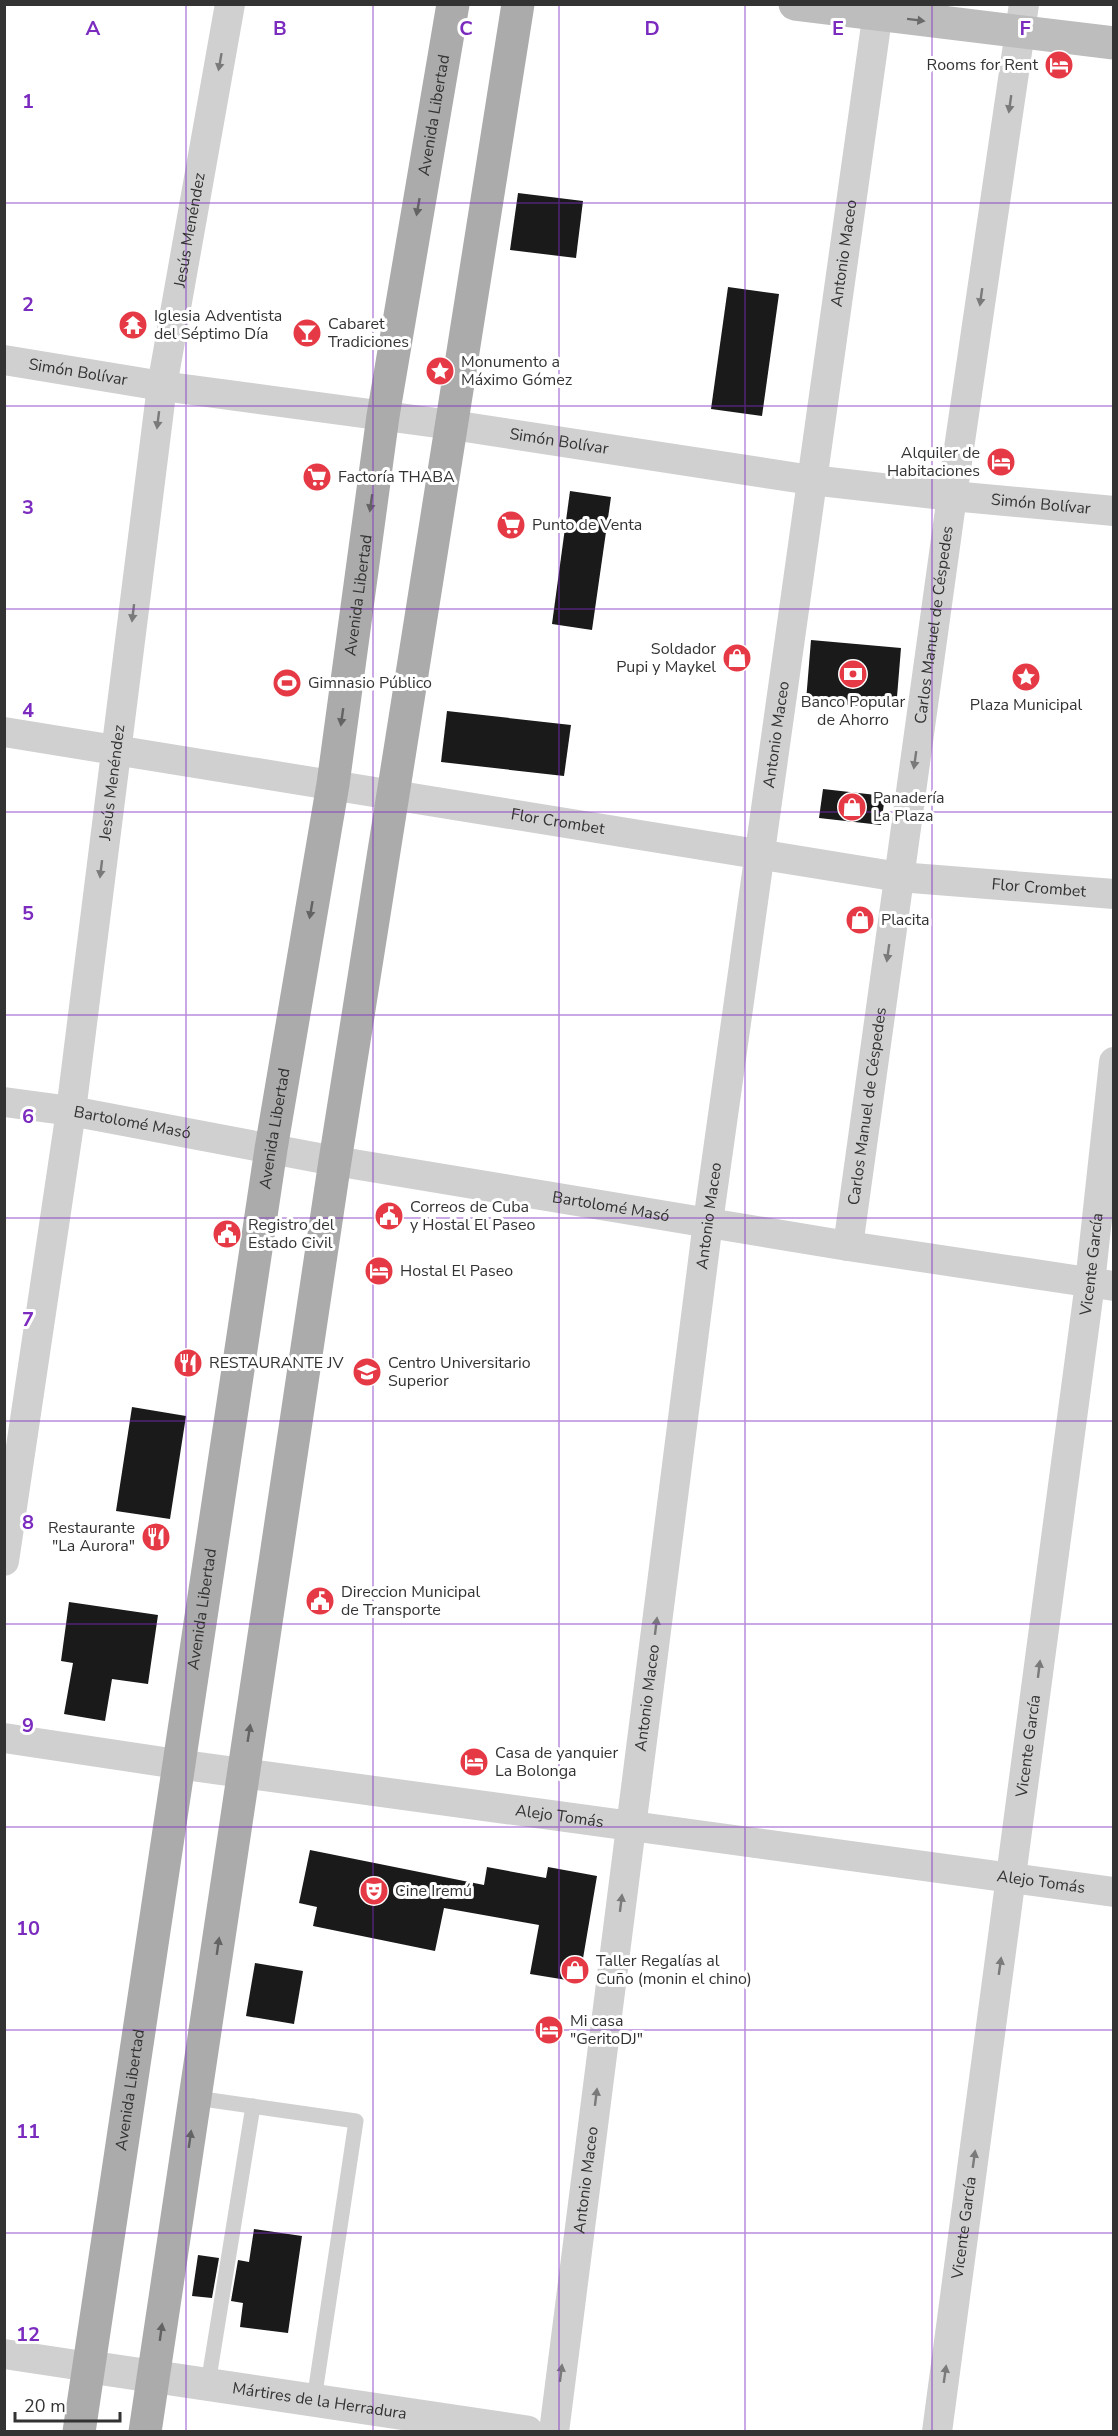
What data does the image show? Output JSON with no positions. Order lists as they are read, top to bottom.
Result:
{
  "streets": {
    "main road": ["Avenida Libertad"],
    "street": [
      "Jesús Menéndez",
      "Antonio Maceo",
      "Simón Bolívar",
      "Carlos Manuel de Céspedes",
      "Flor Crombet",
      "Bartolomé Masó",
      "Vicente García",
      "Alejo Tomás",
      "Mártires de la Herradura"
    ]
  },
  "crossings": [
    ["Avenida Libertad", "Simón Bolívar"],
    ["Avenida Libertad", "Flor Crombet"],
    ["Avenida Libertad", "Bartolomé Masó"],
    ["Avenida Libertad", "Alejo Tomás"],
    ["Avenida Libertad", "Mártires de la Herradura"],
    ["Jesús Menéndez", "Simón Bolívar"],
    ["Jesús Menéndez", "Flor Crombet"],
    ["Jesús Menéndez", "Bartolomé Masó"],
    ["Antonio Maceo", "Simón Bolívar"],
    ["Antonio Maceo", "Flor Crombet"],
    ["Antonio Maceo", "Bartolomé Masó"],
    ["Antonio Maceo", "Alejo Tomás"],
    ["Simón Bolívar", "Carlos Manuel de Céspedes"],
    ["Carlos Manuel de Céspedes", "Flor Crombet"],
    ["Carlos Manuel de Céspedes", "Bartolomé Masó"],
    ["Bartolomé Masó", "Vicente García"],
    ["Vicente García", "Alejo Tomás"]
  ],
  "one_way": [
    "Jesús Menéndez",
    "Antonio Maceo",
    "Carlos Manuel de Céspedes",
    "Vicente García"
  ],
  "places": {
    "hotel": [
      "Rooms for Rent",
      "Alquiler de Habitaciones",
      "Hostal El Paseo",
      "Casa de yanquier La Bolonga",
      "Mi casa \"GeritoDJ\""
    ],
    "temple": ["Iglesia Adventista del Séptimo Día"],
    "bar": ["Cabaret Tradiciones"],
    "place": ["Monumento a Máximo Gómez", "Plaza Municipal"],
    "supermarket": ["Factoría THABA", "Punto de Venta"],
    "shop": [
      "Soldador Pupi y Maykel",
      "Panadería La Plaza",
      "Placita",
      "Taller Regalías al Cuño (monin el chino)"
    ],
    "bank": ["Banco Popular de Ahorro"],
    "sports": ["Gimnasio Público"],
    "public building": ["Correos de Cuba y Hostal El Paseo", "Registro del Estado Civil", "Direccion Municipal de Transporte"],
    "restaurant": ["RESTAURANTE JV", "Restaurante \"La Aurora\""],
    "school or university": ["Centro Universitario Superior"],
    "theatre": ["Cine Iremú"]
  },
  "scale_bar": "20 m",
  "grid": {
    "columns": [
      "A",
      "B",
      "C",
      "D",
      "E",
      "F"
    ],
    "rows": [
      "1",
      "2",
      "3",
      "4",
      "5",
      "6",
      "7",
      "8",
      "9",
      "10",
      "11",
      "12"
    ]
  }
}
